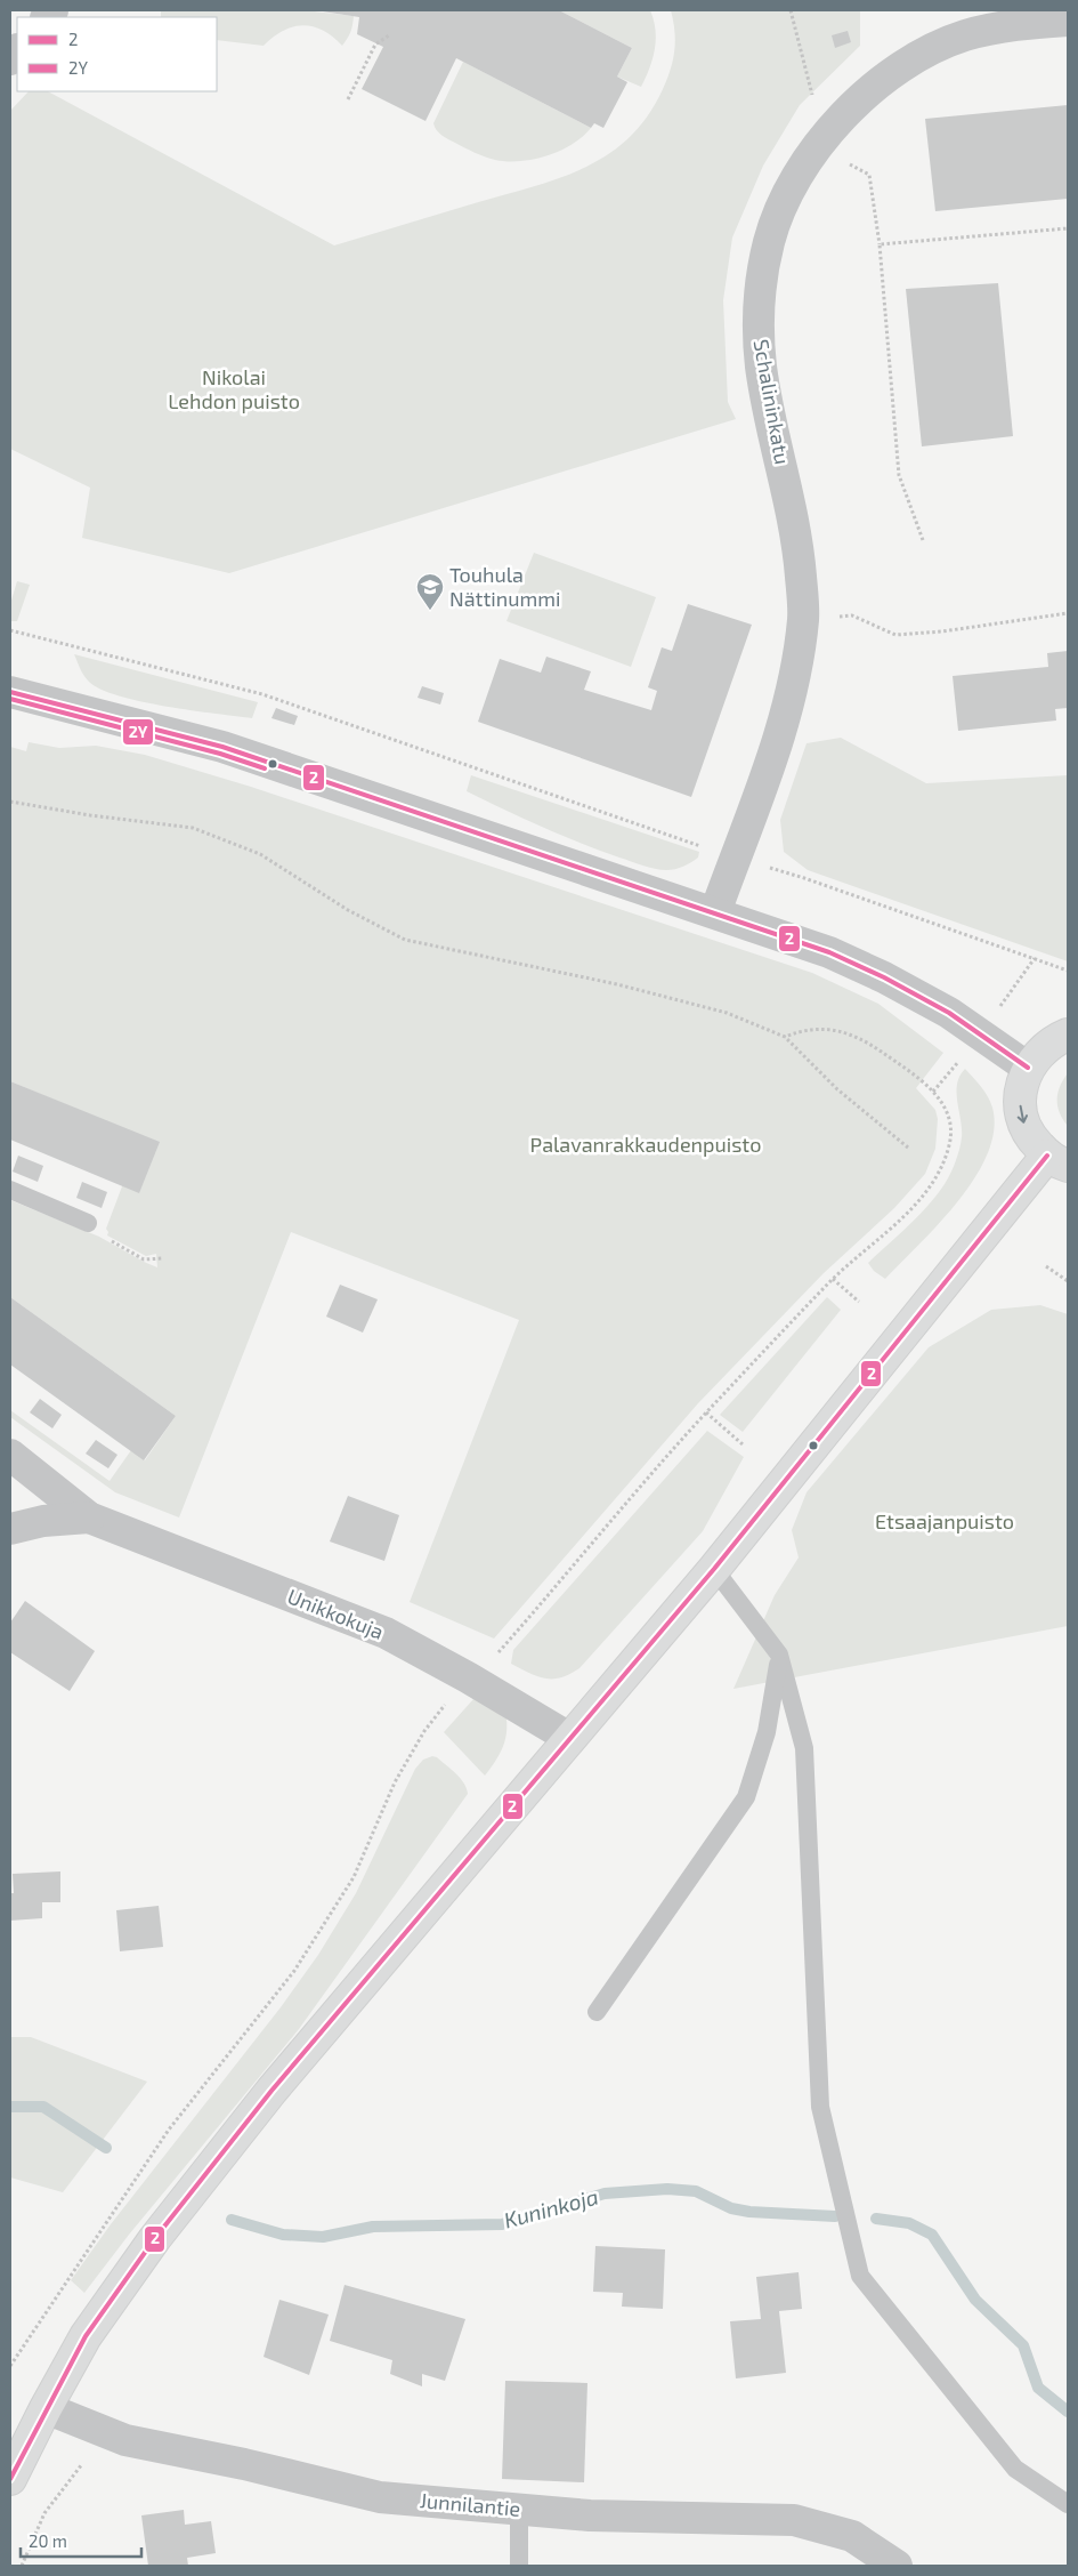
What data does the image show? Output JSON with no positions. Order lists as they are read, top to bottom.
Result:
{
  "streets": {
    "street": ["Schalininkatu", "Unikkokuja", "Junnilantie"]
  },
  "water": ["Kuninkoja"],
  "parks": ["Nikolai Lehdon puisto", "Palavanrakkaudenpuisto", "Etsaajanpuisto"],
  "places": {
    "school or university": ["Touhula Nättinummi"]
  },
  "lines": ["transit line 2", "transit line 2Y"],
  "legend": ["2", "2Y"],
  "scale_bar": "20 m"
}
